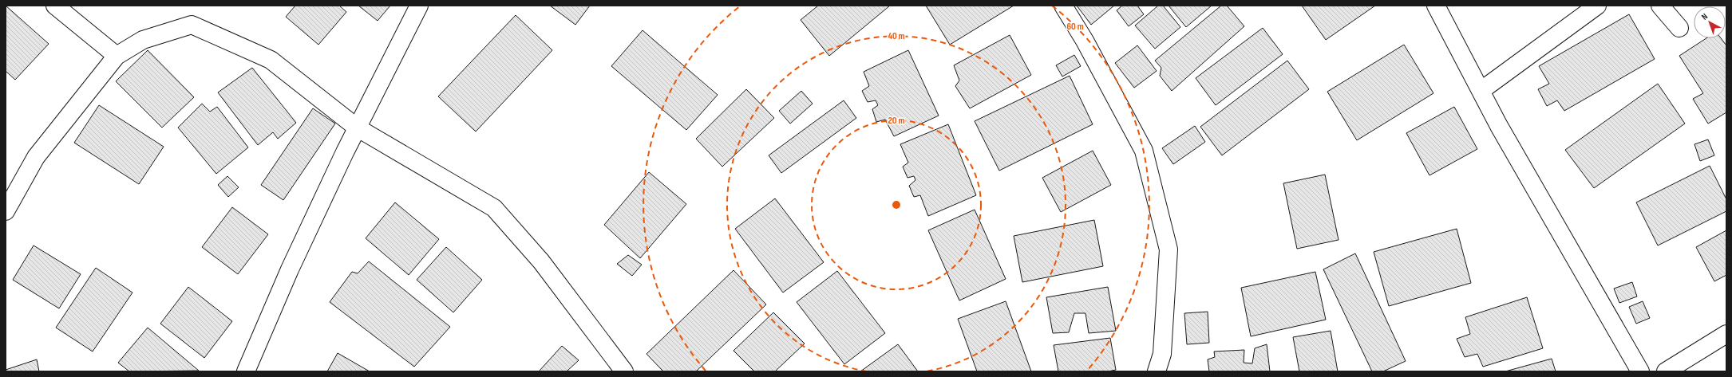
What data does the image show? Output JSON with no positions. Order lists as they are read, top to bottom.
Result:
{
  "north": "top left",
  "rings": ["60 m", "40 m", "20 m"]
}
